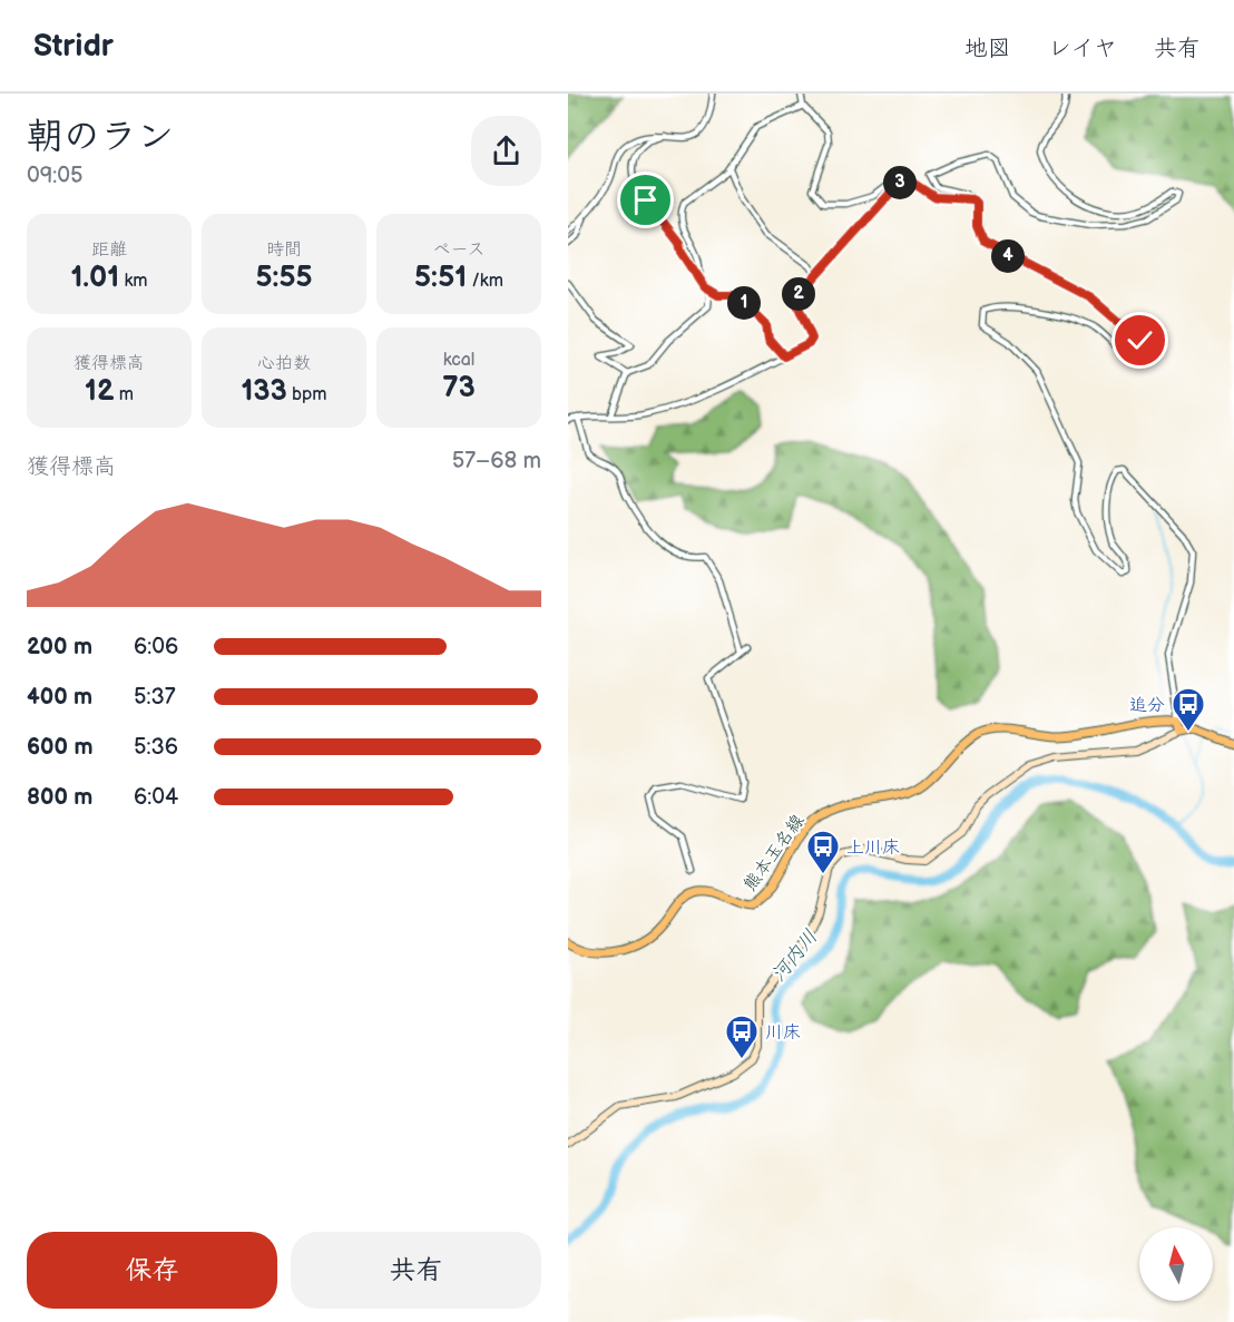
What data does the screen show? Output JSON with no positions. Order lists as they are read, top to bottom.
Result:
{
  "streets": {
    "main road": ["熊本玉名線"]
  },
  "water": ["河内川"],
  "places": {
    "bus stop": ["追分", "上川床", "川床"]
  },
  "north": "top",
  "page": {
    "header": "Stridr",
    "nav": ["地図", "レイヤ", "共有"],
    "heading": ["朝のラン", "09:05"],
    "pins": [
      "3",
      "4",
      "2",
      "1"
    ],
    "stats": [
      ["距離", "1.01 km"],
      ["時間", "5:55"],
      ["ペース", "5:51 /km"],
      ["獲得標高", "12 m"],
      ["心拍数", "133 bpm"],
      ["kcal", "73"]
    ],
    "chart": ["獲得標高", "57–68 m"],
    "list": [
      {
        "name": "200 m",
        "note": "6:06"
      },
      {
        "name": "400 m",
        "note": "5:37"
      },
      {
        "name": "600 m",
        "note": "5:36"
      },
      {
        "name": "800 m",
        "note": "6:04"
      }
    ],
    "buttons": ["保存", "共有"]
  }
}
